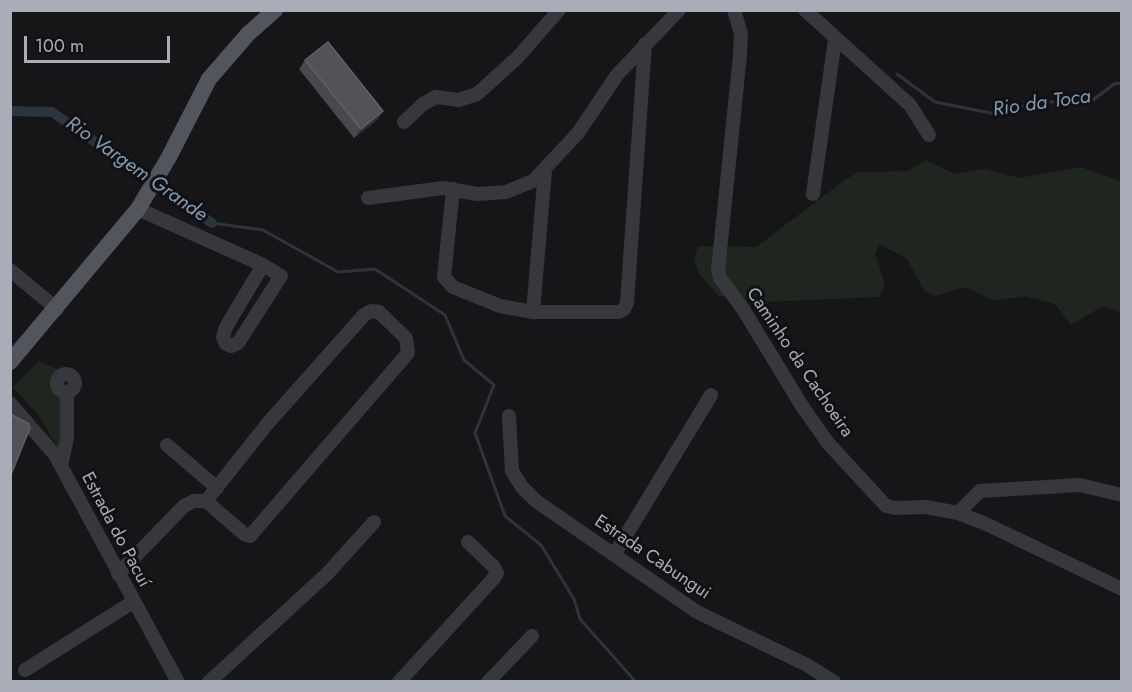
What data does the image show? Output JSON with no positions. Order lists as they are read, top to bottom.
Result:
{
  "streets": {
    "street": ["Caminho da Cachoeira", "Estrada do Pacuí", "Estrada Cabungui"]
  },
  "water": ["Rio da Toca", "Rio Vargem Grande"],
  "scale_bar": "100 m"
}
